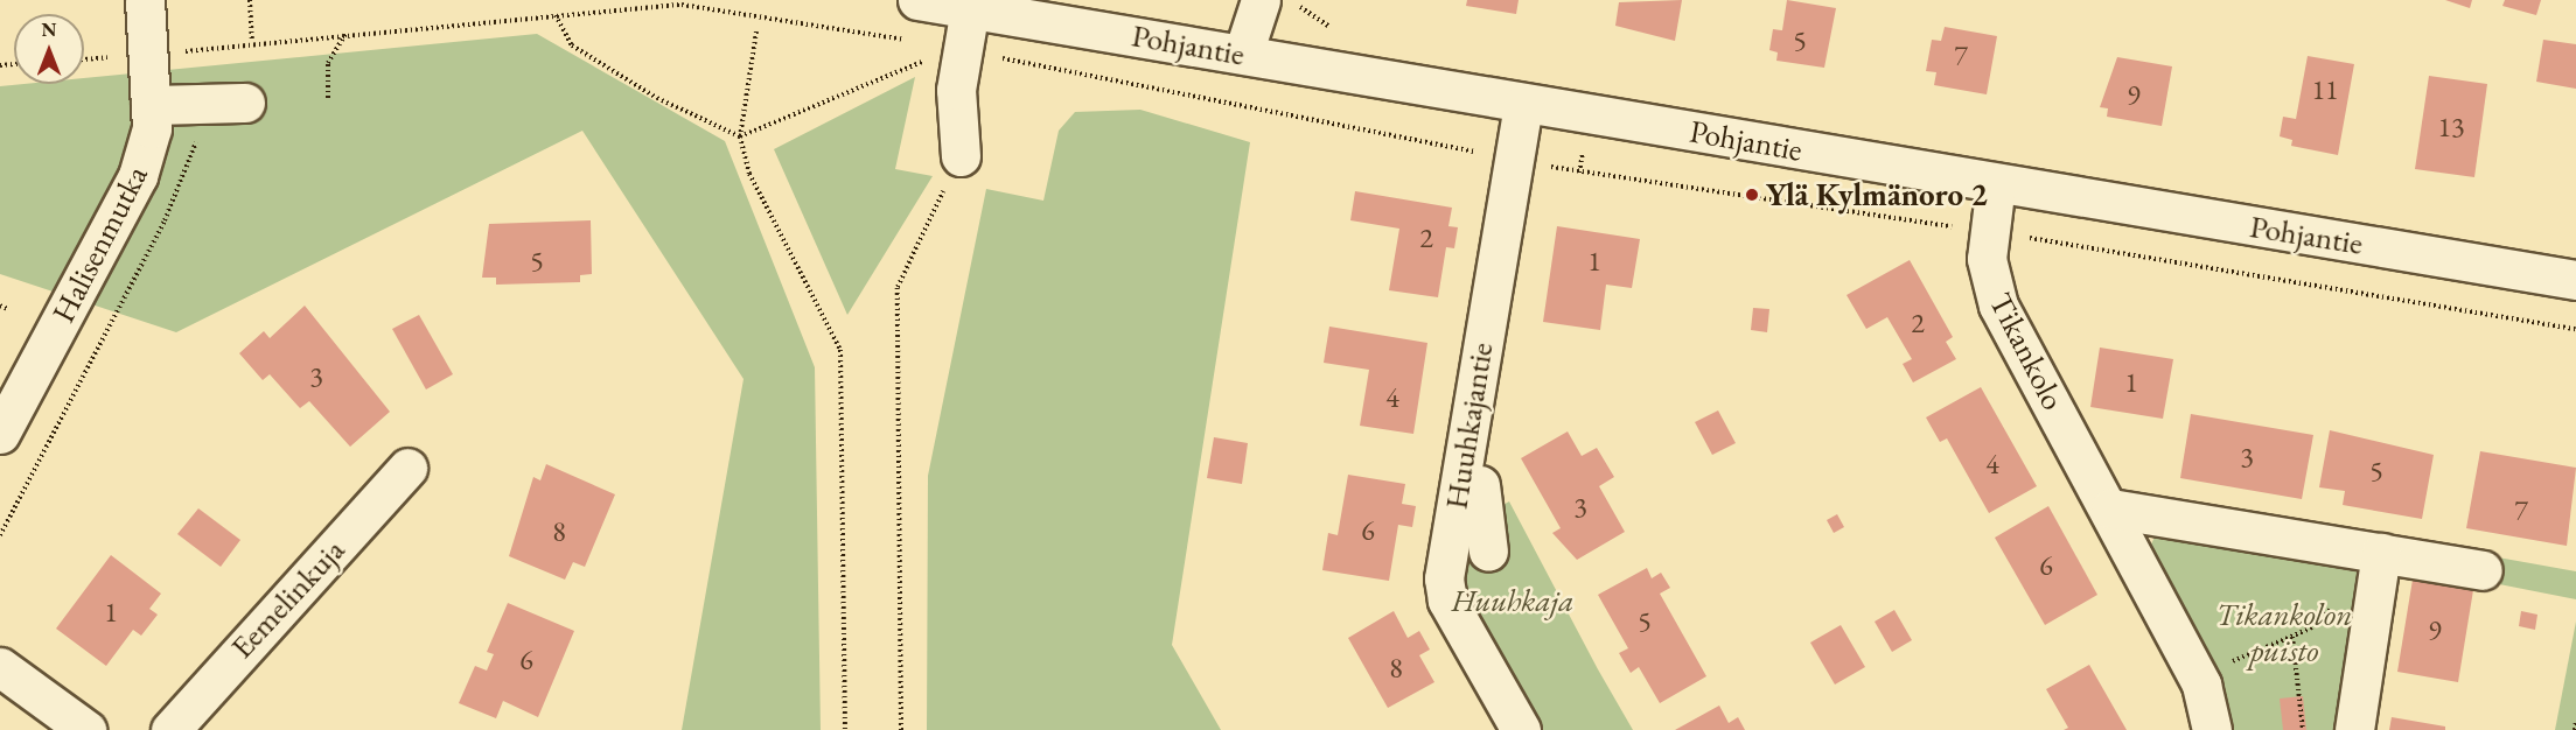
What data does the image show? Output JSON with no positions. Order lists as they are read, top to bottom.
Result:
{
  "streets": {
    "street": [
      "Pohjantie",
      "Halisenmutka",
      "Tikankolo",
      "Huuhkajantie",
      "Eemelinkuja"
    ]
  },
  "crossings": [
    ["Pohjantie", "Tikankolo"],
    ["Pohjantie", "Huuhkajantie"]
  ],
  "parks": ["Huuhkaja", "Tikankolon puisto"],
  "places": ["Ylä Kylmänoro 2"],
  "house_numbers": [
    "5",
    "7",
    "11",
    "9",
    "13",
    "2",
    "5",
    "1",
    "2",
    "3",
    "1",
    "4",
    "3",
    "4",
    "5",
    "3",
    "7",
    "6",
    "8",
    "6",
    "1",
    "5",
    "9",
    "6",
    "8"
  ],
  "north": "top"
}
